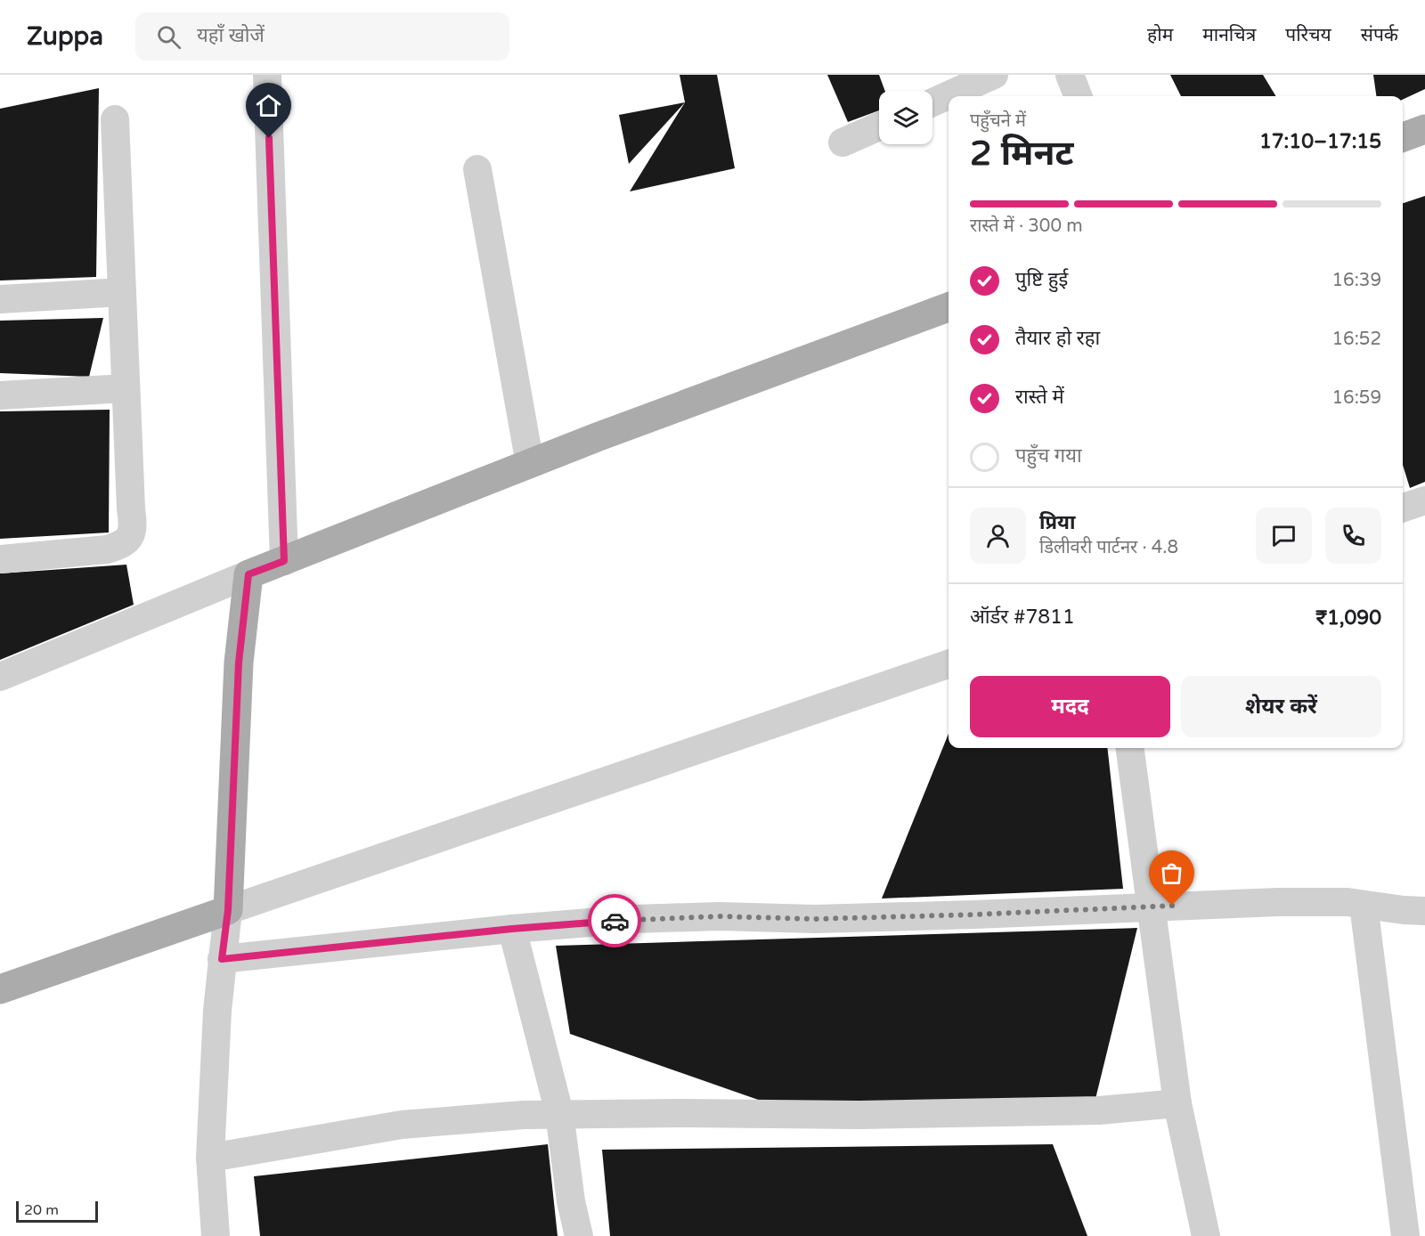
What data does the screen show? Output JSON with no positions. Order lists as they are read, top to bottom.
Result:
{
  "scale_bar": "20 m",
  "page": {
    "header": "Zuppa",
    "search": "यहाँ खोजें",
    "nav": [
      "होम",
      "मानचित्र",
      "परिचय",
      "संपर्क"
    ],
    "heading": ["2 मिनट", "पहुँचने में", "17:10–17:15"],
    "panel": [
      "प्रिया",
      "डिलीवरी पार्टनर · 4.8",
      "ऑर्डर #7811",
      "₹1,090"
    ],
    "bar": "रास्ते में · 300 m",
    "list": [
      ["पुष्टि हुई", "16:39"],
      ["तैयार हो रहा", "16:52"],
      ["रास्ते में", "16:59"],
      "पहुँच गया"
    ],
    "buttons": ["मदद", "शेयर करें"],
    "scale": "20 m"
  }
}
